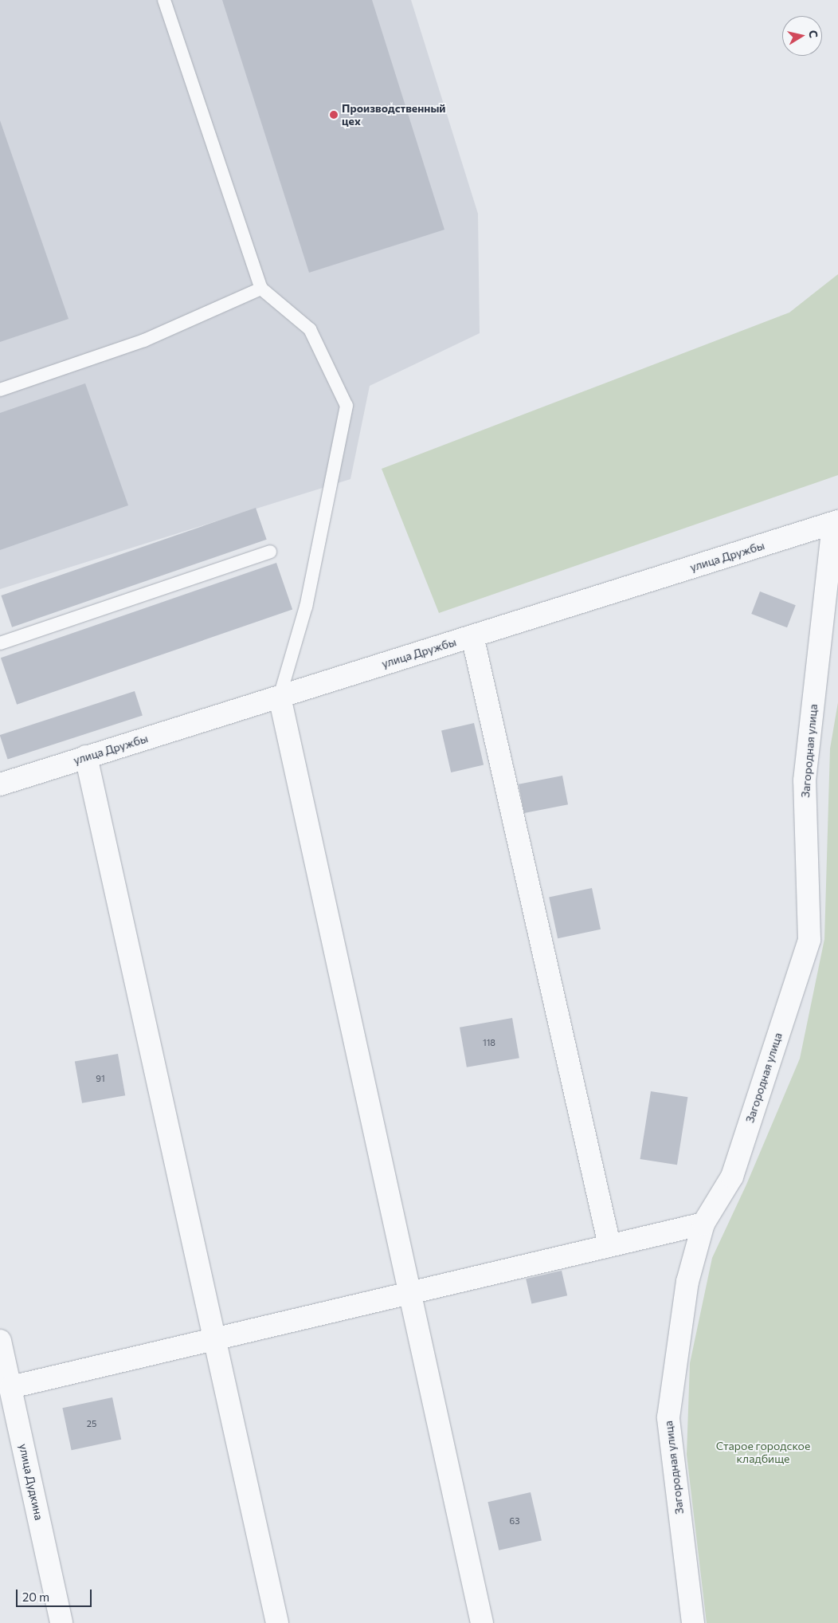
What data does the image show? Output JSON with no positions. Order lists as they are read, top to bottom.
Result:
{
  "streets": {
    "street": ["улица Дружбы", "Загородная улица", "улица Дудкина"]
  },
  "crossings": [
    ["улица Дружбы", "Загородная улица"]
  ],
  "parks": ["Старое городское кладбище"],
  "places": ["Производственный цех"],
  "house_numbers": [
    "118",
    "91",
    "25",
    "63"
  ],
  "scale_bar": "20 m",
  "north": "right"
}
